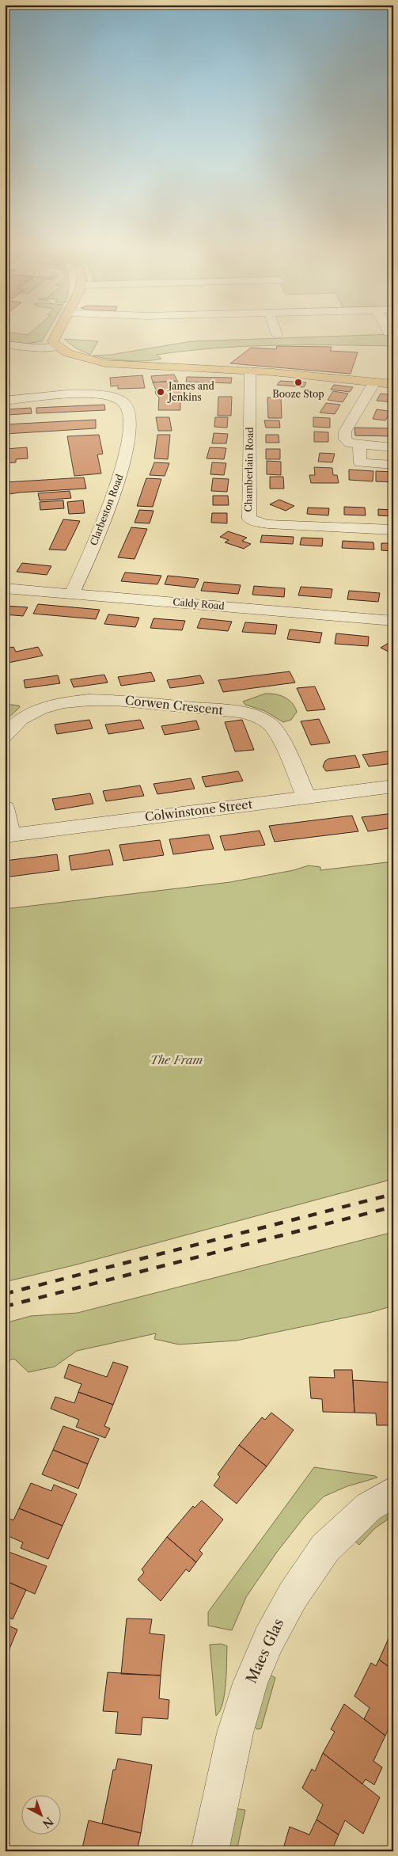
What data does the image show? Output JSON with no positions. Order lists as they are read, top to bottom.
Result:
{
  "streets": {
    "street": [
      "Chamberlain Road",
      "Clarbeston Road",
      "Caldy Road",
      "Corwen Crescent",
      "Colwinstone Street",
      "Maes Glas"
    ]
  },
  "crossings": [
    ["Clarbeston Road", "Caldy Road"],
    ["Corwen Crescent", "Colwinstone Street"]
  ],
  "parks": ["The Fram"],
  "places": ["Booze Stop", "James and Jenkins"],
  "north": "bottom right"
}
